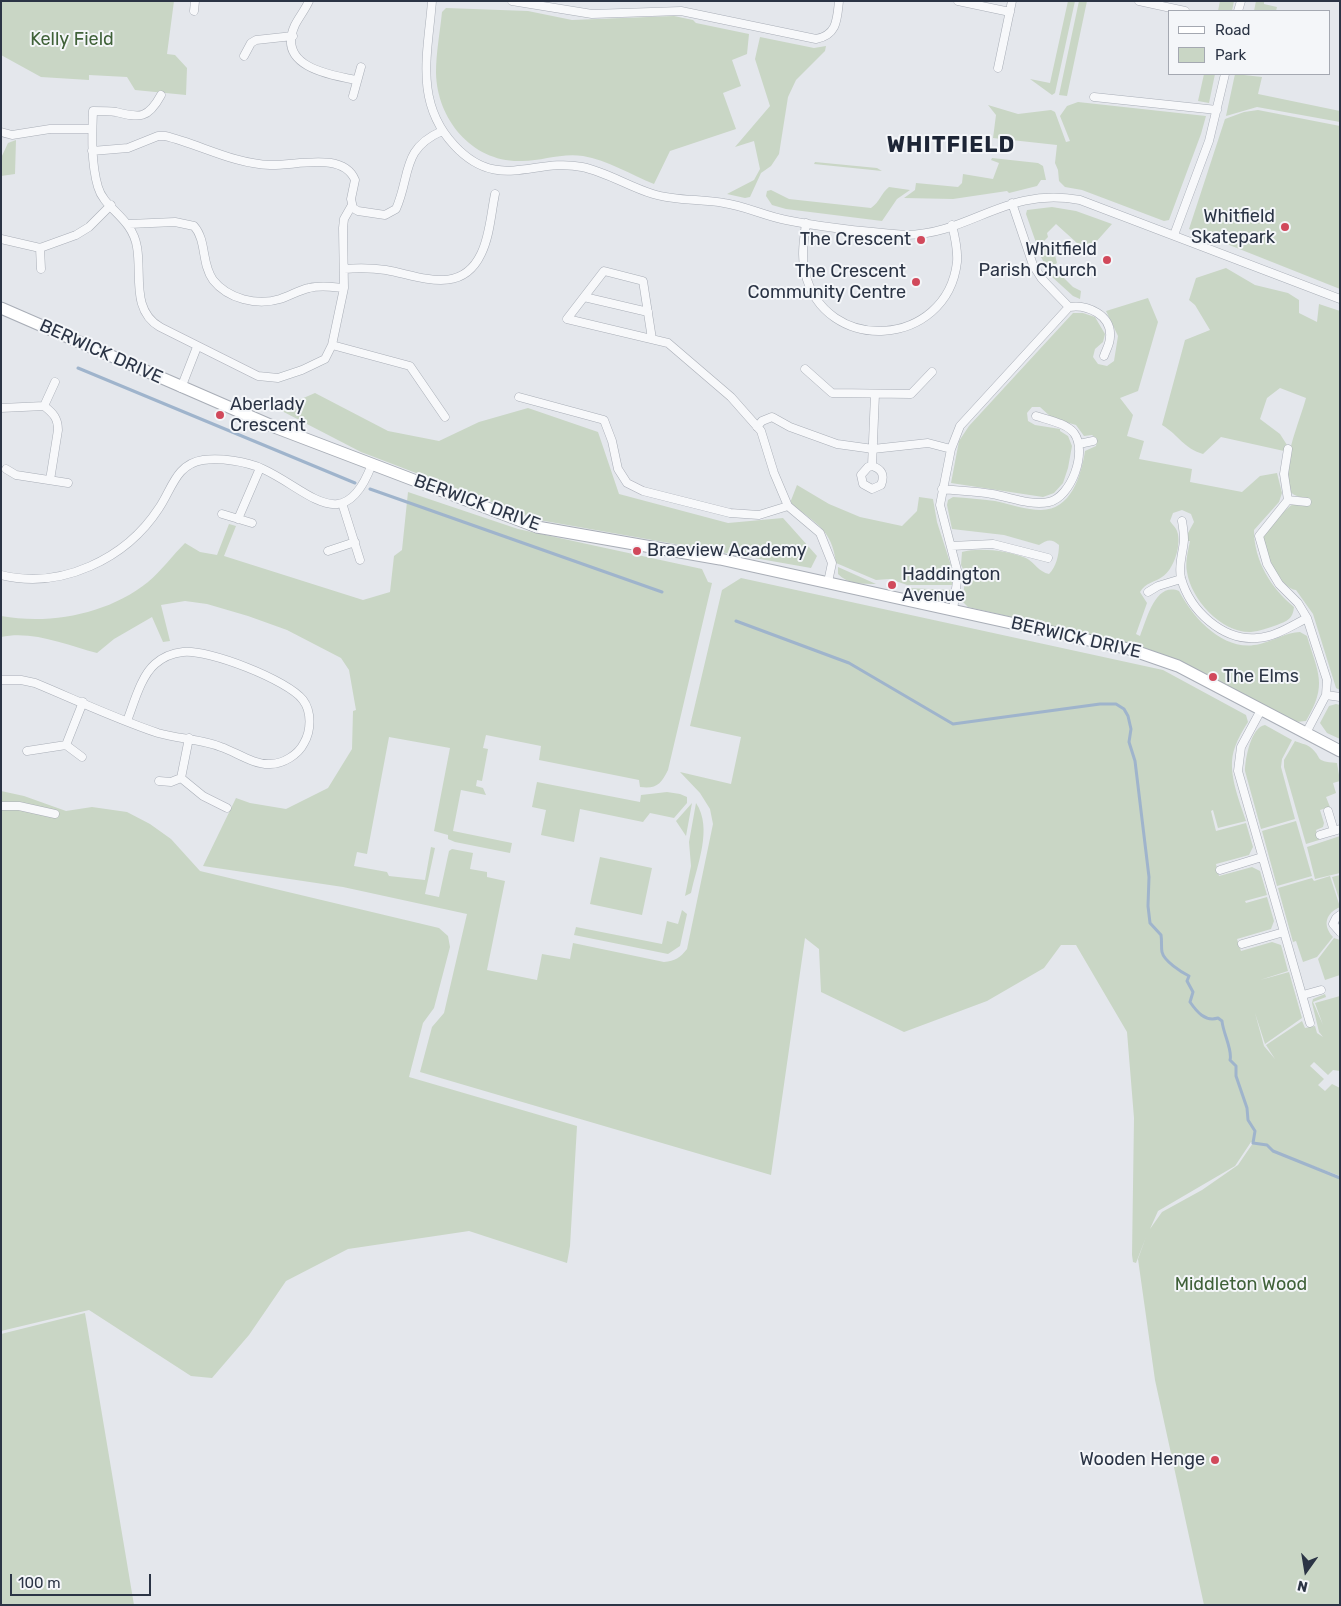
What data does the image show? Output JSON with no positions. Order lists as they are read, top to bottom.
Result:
{
  "streets": {
    "street": ["BERWICK DRIVE"]
  },
  "districts": ["WHITFIELD"],
  "parks": ["Kelly Field", "Middleton Wood"],
  "places": [
    "Whitfield Skatepark",
    "The Crescent",
    "Whitfield Parish Church",
    "The Crescent Community Centre",
    "Aberlady Crescent",
    "Braeview Academy",
    "Haddington Avenue",
    "The Elms",
    "Wooden Henge"
  ],
  "legend": ["Road", "Park"],
  "scale_bar": "100 m",
  "north": "bottom"
}
